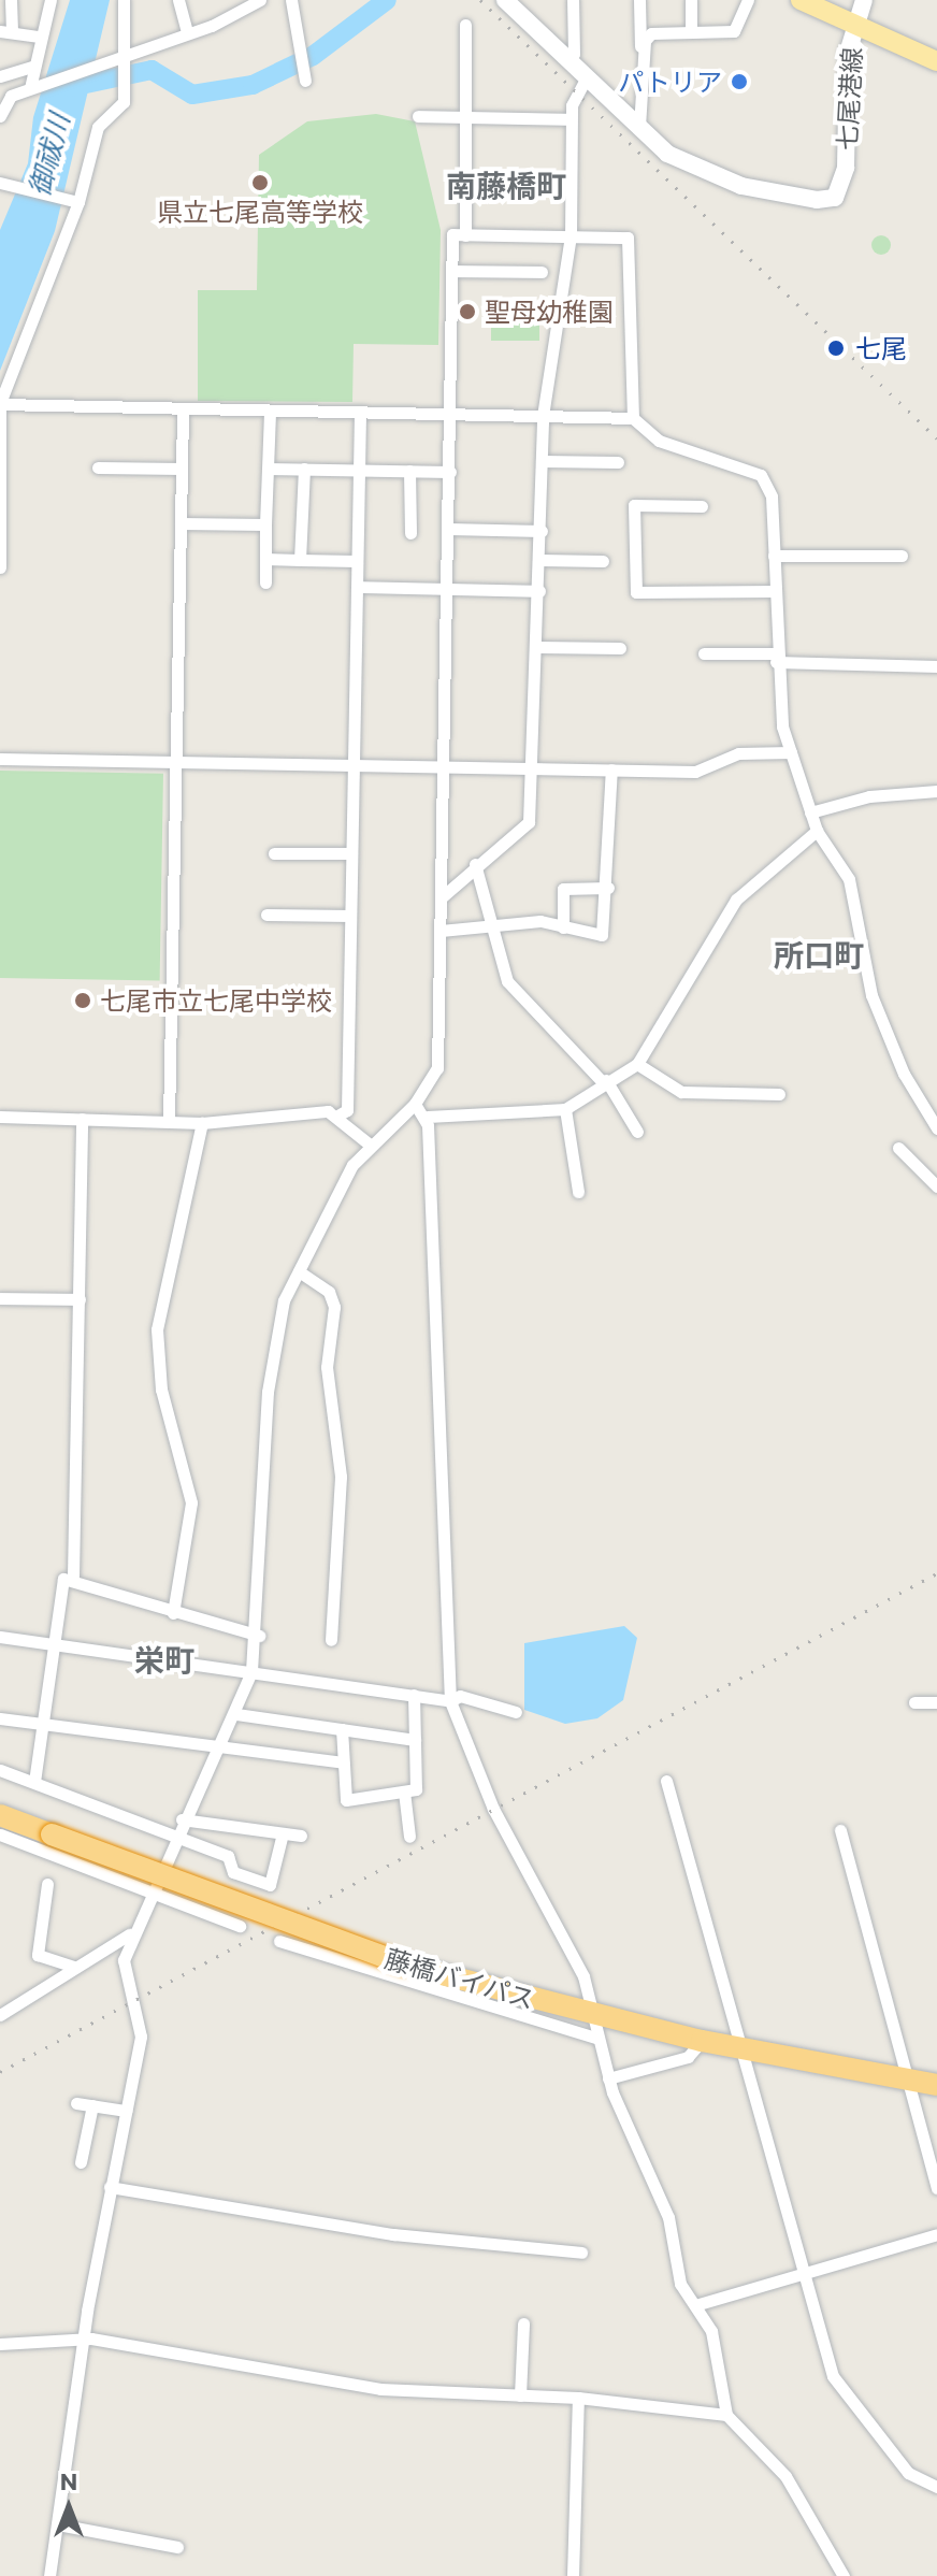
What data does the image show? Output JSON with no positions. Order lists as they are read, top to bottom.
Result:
{
  "streets": {
    "highway": ["藤橋バイパス"],
    "street": ["七尾港線"]
  },
  "districts": ["南藤橋町", "所口町", "栄町"],
  "water": ["御祓川"],
  "places": [
    "パトリア",
    "県立七尾高等学校",
    "聖母幼稚園",
    "七尾",
    "七尾市立七尾中学校"
  ],
  "north": "top"
}
